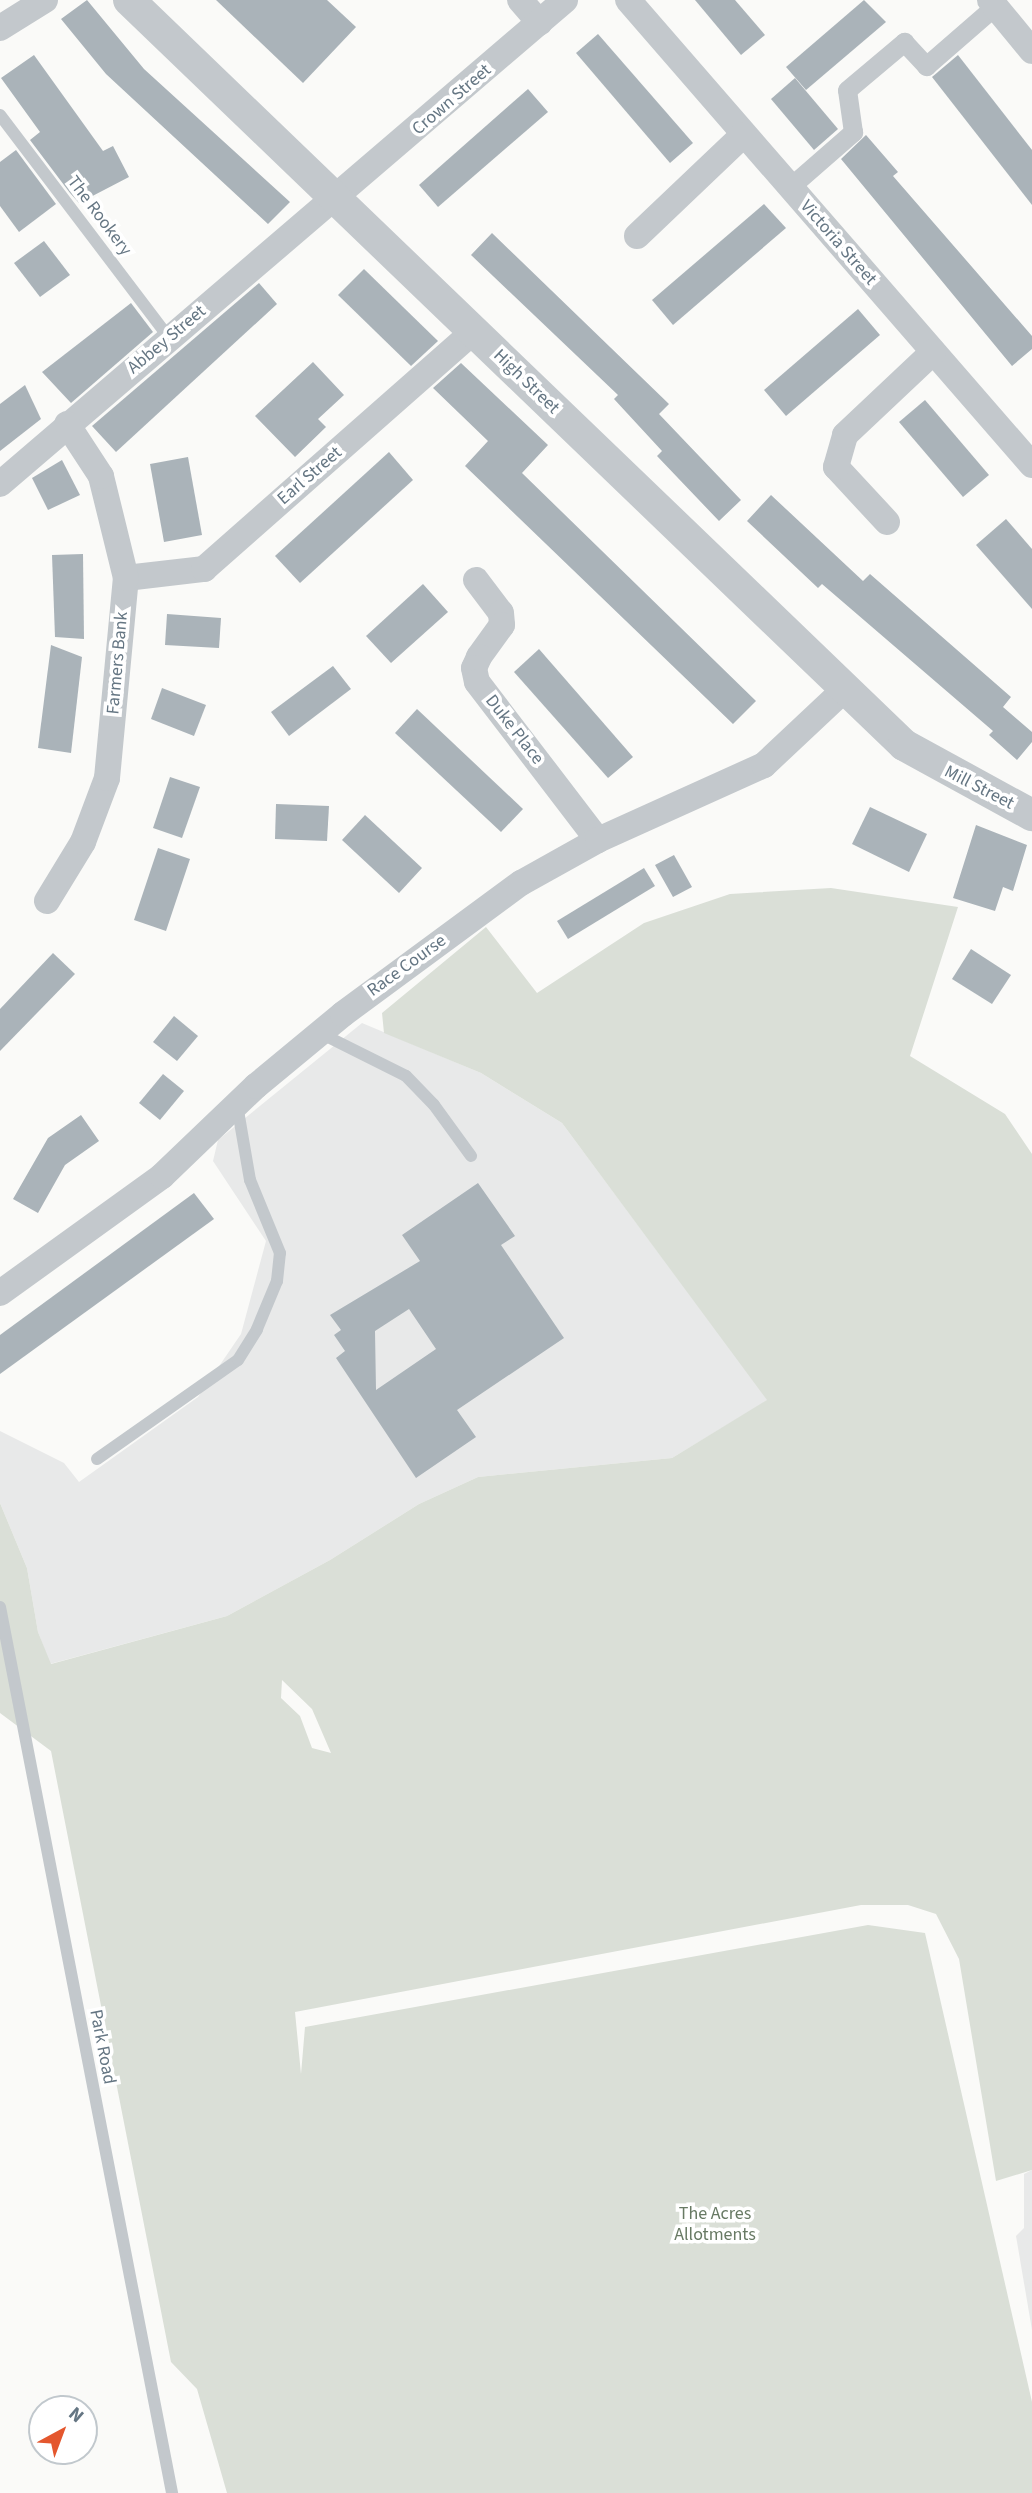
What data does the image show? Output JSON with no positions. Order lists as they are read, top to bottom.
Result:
{
  "streets": {
    "street": [
      "Crown Street",
      "Victoria Street",
      "Abbey Street",
      "High Street",
      "Earl Street",
      "Farmers Bank",
      "Duke Place",
      "Mill Street",
      "Race Course"
    ],
    "lane": ["The Rookery", "Park Road"]
  },
  "crossings": [
    ["Crown Street", "Abbey Street"],
    ["Crown Street", "High Street"],
    ["The Rookery", "Abbey Street"],
    ["Abbey Street", "High Street"],
    ["Abbey Street", "Farmers Bank"],
    ["High Street", "Earl Street"],
    ["High Street", "Mill Street"],
    ["High Street", "Race Course"],
    ["Earl Street", "Farmers Bank"],
    ["Duke Place", "Race Course"]
  ],
  "parks": ["The Acres Allotments"],
  "north": "top right"
}
